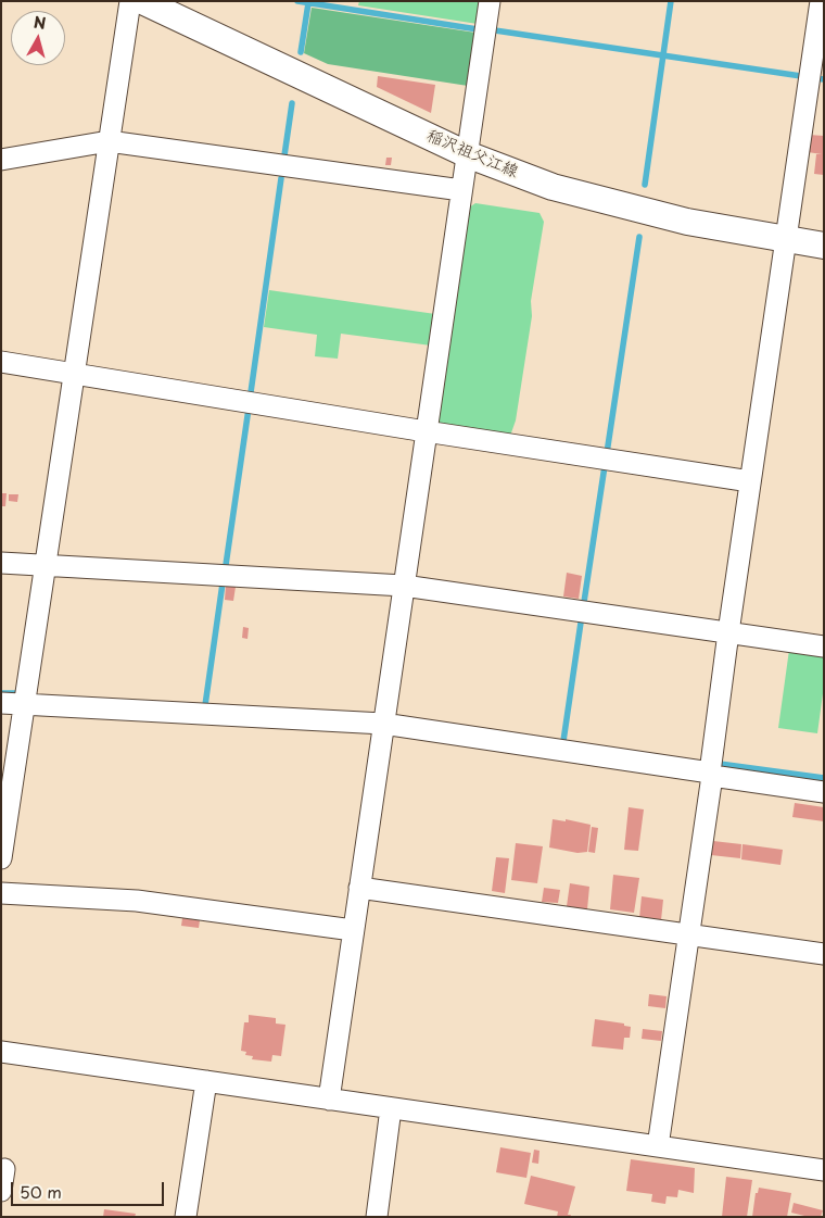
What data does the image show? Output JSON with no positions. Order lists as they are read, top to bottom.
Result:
{
  "streets": {
    "main road": ["稲沢祖父江線"]
  },
  "scale_bar": "50 m",
  "north": "top"
}
